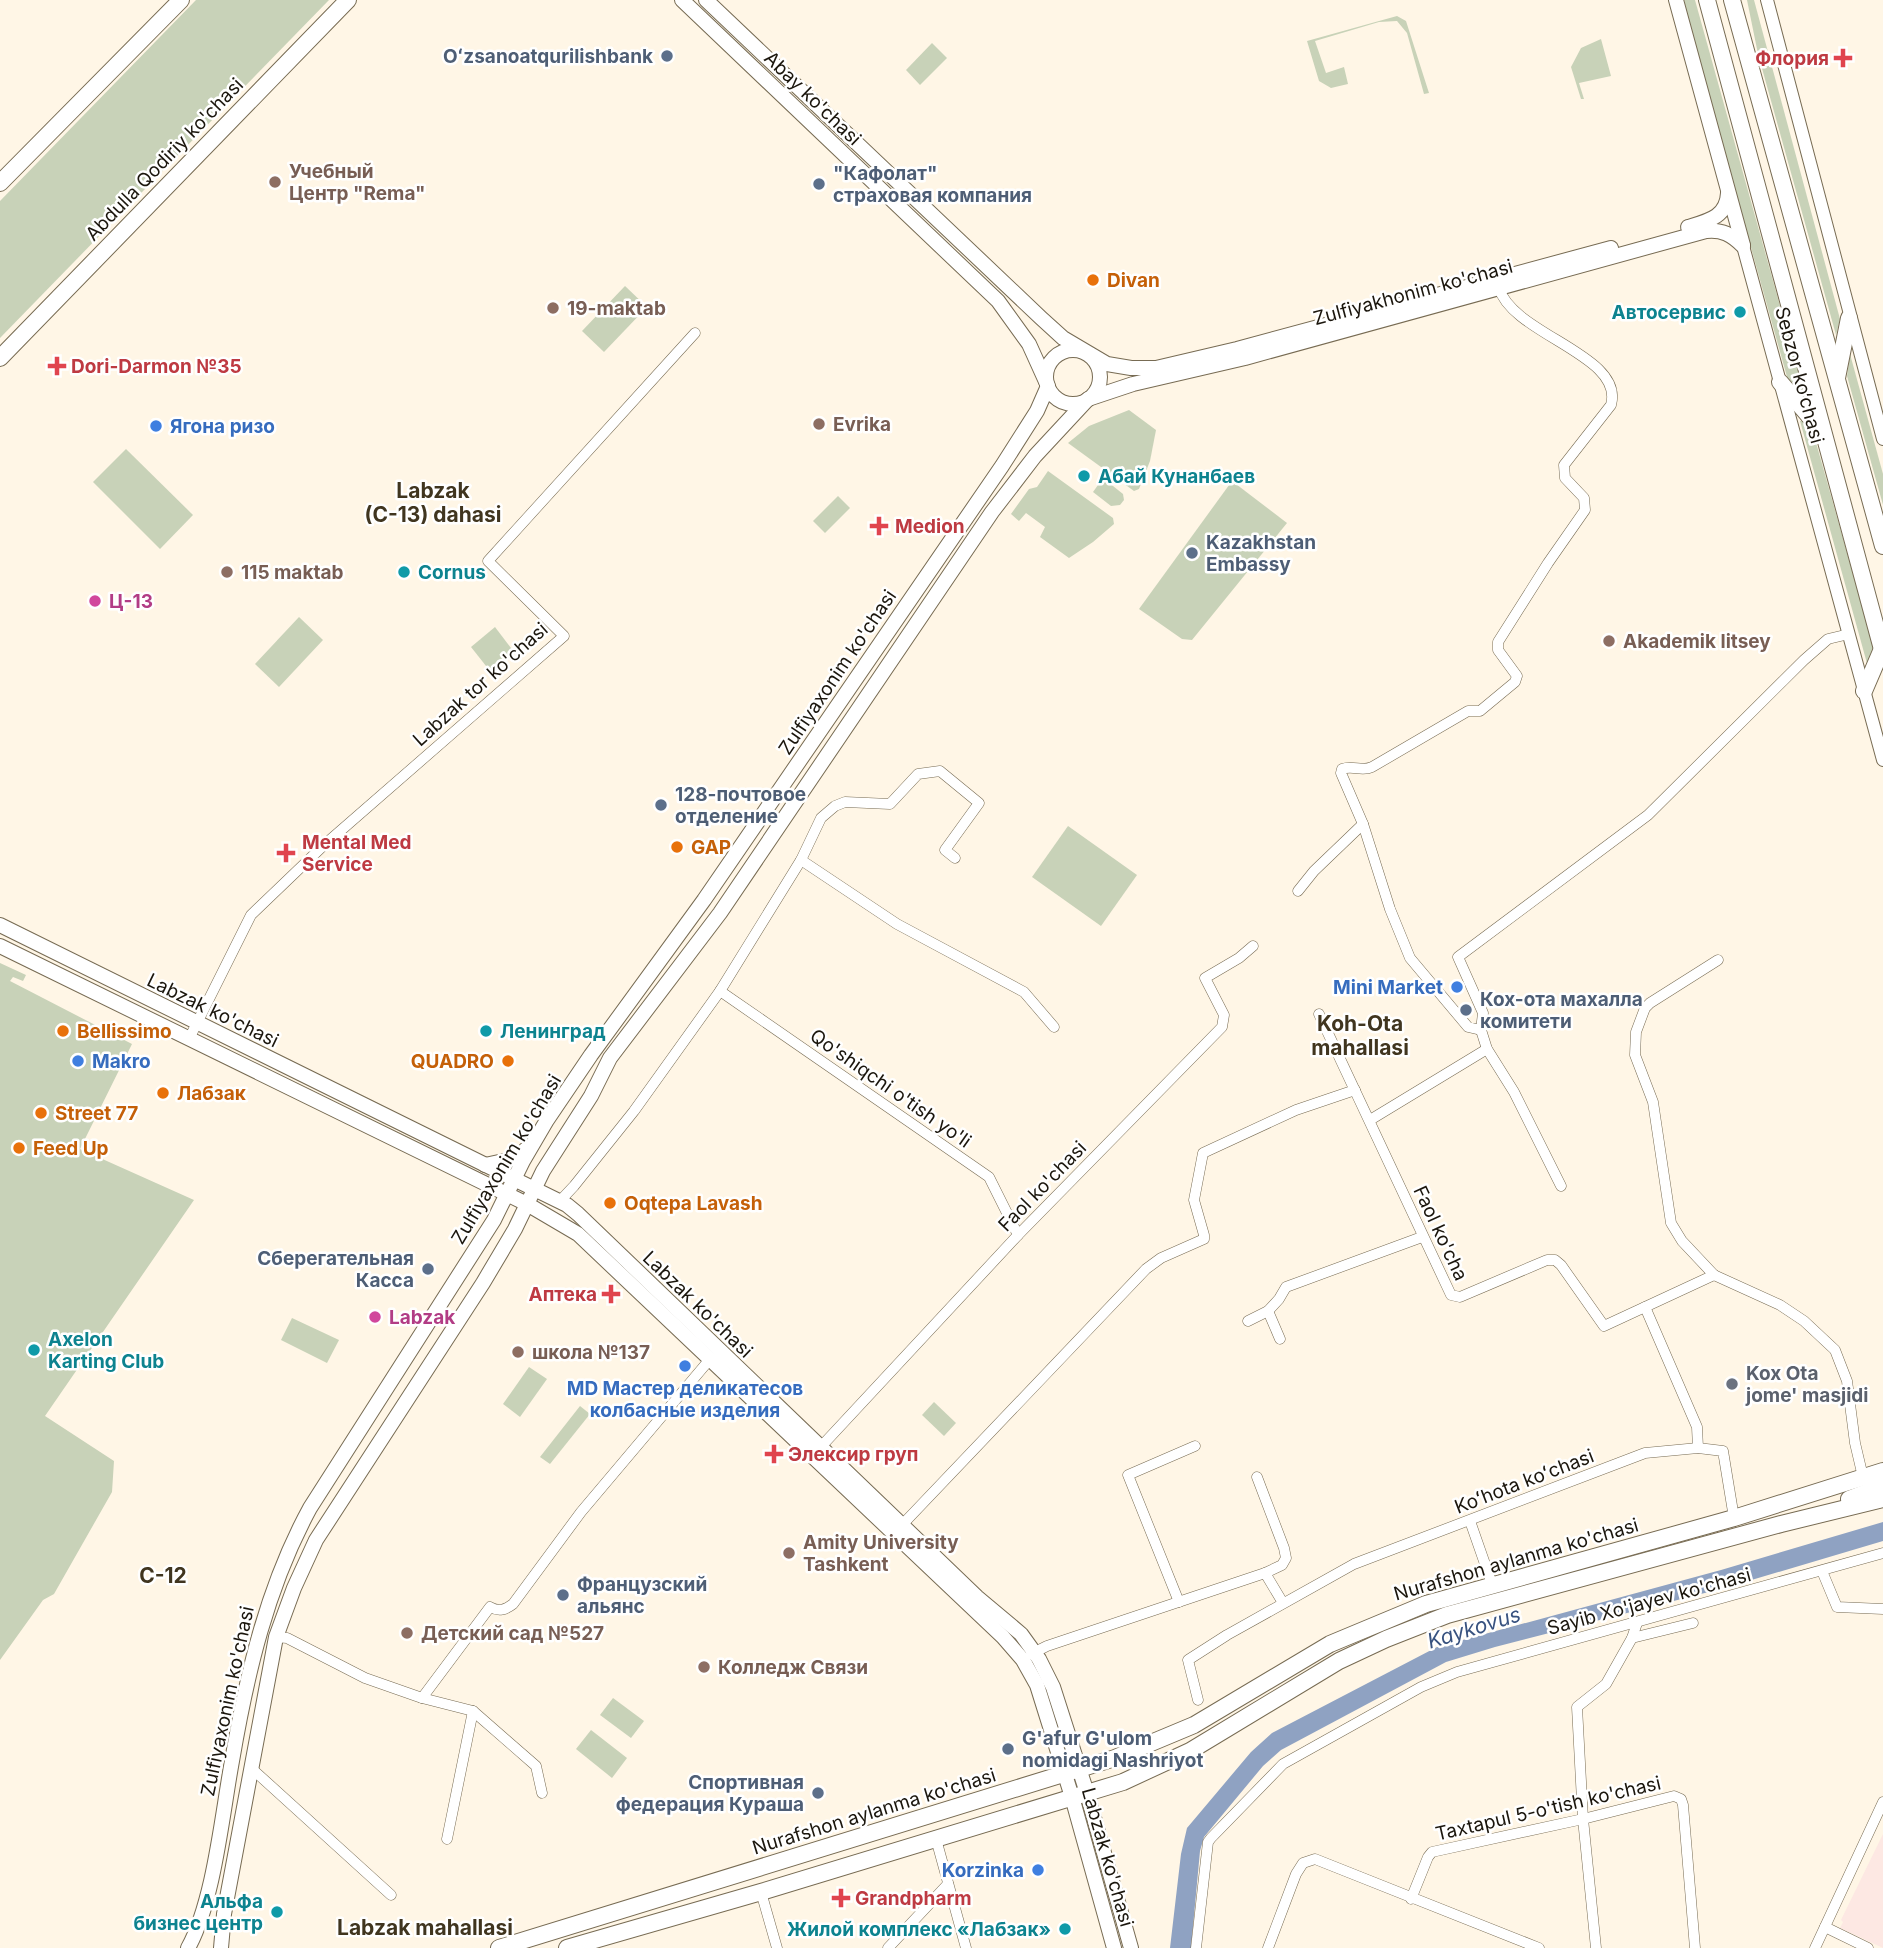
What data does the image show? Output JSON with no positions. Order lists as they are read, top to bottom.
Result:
{
  "streets": {
    "main road": [
      "Abay ko'chasi",
      "Abdulla Qodiriy ko'chasi",
      "Zulfiyakhonim ko'chasi",
      "Sebzor ko‘chasi",
      "Zulfiyaxonim ko'chasi",
      "Labzak ko'chasi",
      "Nurafshon aylanma ko'chasi"
    ],
    "street": [
      "Labzak tor ko'chasi",
      "Qo'shiqchi o'tish yo'li",
      "Faol ko'chasi",
      "Faol ko'cha",
      "Koʻhota koʻchasi",
      "Sayib Xo'jayev ko'chasi",
      "Taxtapul 5-o'tish ko'chasi"
    ]
  },
  "crossings": [
    ["Abay ko'chasi", "Zulfiyakhonim ko'chasi"],
    ["Abay ko'chasi", "Zulfiyaxonim ko'chasi"],
    ["Zulfiyakhonim ko'chasi", "Sebzor ko‘chasi"],
    ["Zulfiyakhonim ko'chasi", "Zulfiyaxonim ko'chasi"],
    ["Zulfiyaxonim ko'chasi", "Labzak ko'chasi"],
    ["Labzak tor ko'chasi", "Labzak ko'chasi"],
    ["Labzak ko'chasi", "Faol ko'chasi"],
    ["Labzak ko'chasi", "Nurafshon aylanma ko'chasi"],
    ["Qo'shiqchi o'tish yo'li", "Faol ko'chasi"]
  ],
  "districts": [
    "Labzak (C-13) dahasi",
    "Koh-Ota mahallasi",
    "C-12",
    "Labzak mahallasi"
  ],
  "water": ["Kaykovus"],
  "places": {
    "other": [
      "Oʻzsanoatqurilishbank",
      "Учебный Центр \"Rema\"",
      "\"Кафолат\" страховая компания",
      "Divan",
      "19-maktab",
      "Автосервис",
      "Evrika",
      "Ягона ризо",
      "Абай Кунанбаев",
      "Kazakhstan Embassy",
      "115 maktab",
      "Cornus",
      "Ц-13",
      "Akademik litsey",
      "128-почтовое отделение",
      "GAP",
      "Mini Market",
      "Кох-ота махалла комитети",
      "Bellissimo",
      "Ленинград",
      "Makro",
      "QUADRO",
      "Лабзак",
      "Street 77",
      "Feed Up",
      "Oqtepa Lavash",
      "Сберегательная Касса",
      "Labzak",
      "Axelon Karting Club",
      "школа №137",
      "MD Мастер деликатесов колбасные изделия",
      "Kox Ota jome' masjidi",
      "Amity University Tashkent",
      "Французский альянс",
      "Детский сад №527",
      "Колледж Связи",
      "G'afur G'ulom nomidagi Nashriyot",
      "Спортивная федерация Кураша",
      "Korzinka",
      "Альфа бизнес центр",
      "Жилой комплекс «Лабзак»"
    ],
    "health": [
      "Флория",
      "Dori-Darmon №35",
      "Medion",
      "Mental Med Service",
      "Аптека",
      "Элексир груп",
      "Grandpharm"
    ]
  }
}
